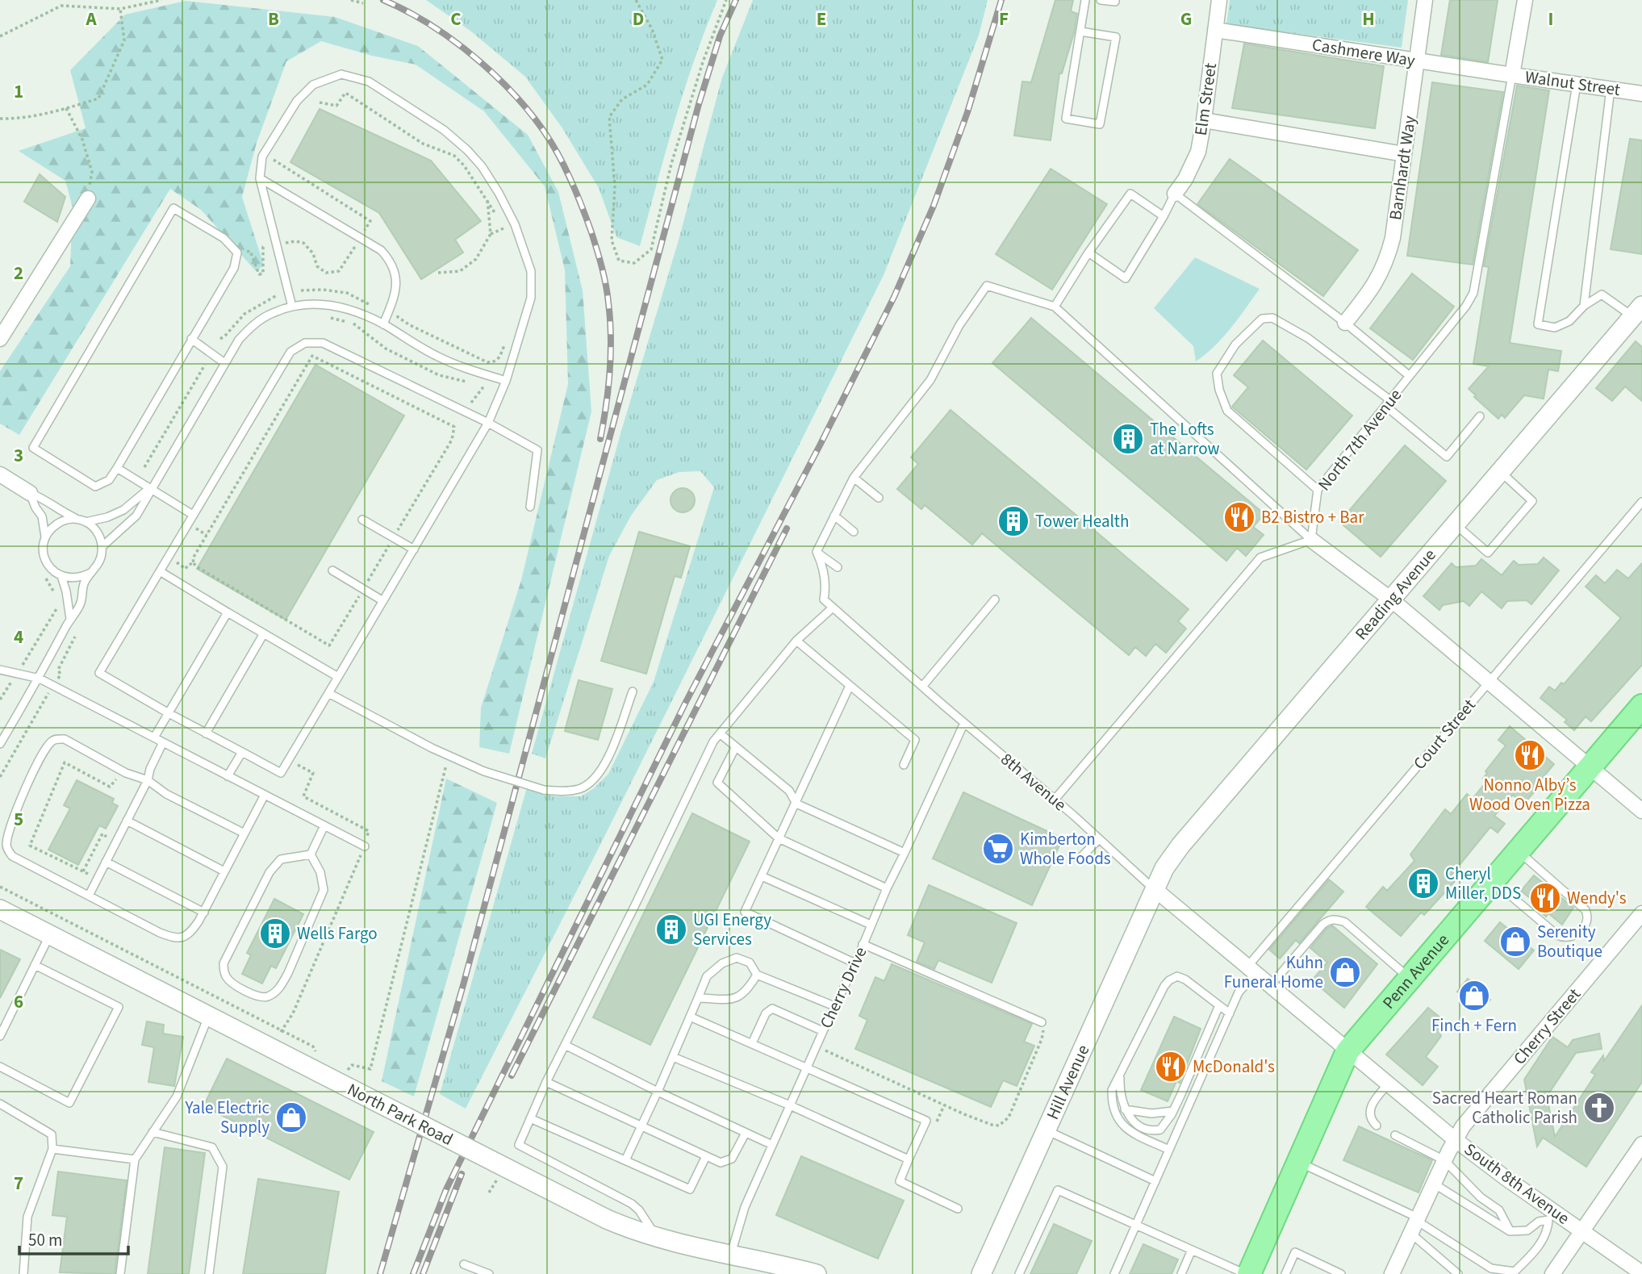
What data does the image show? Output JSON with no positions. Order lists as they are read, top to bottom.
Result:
{
  "streets": {
    "main road": ["Penn Avenue"],
    "street": [
      "Cashmere Way",
      "Walnut Street",
      "Elm Street",
      "Barnhardt Way",
      "Reading Avenue",
      "8th Avenue",
      "Cherry Street",
      "Hill Avenue",
      "North Park Road",
      "South 8th Avenue"
    ],
    "lane": ["North 7th Avenue", "Court Street", "Cherry Drive"]
  },
  "crossings": [
    ["Cashmere Way", "Walnut Street"],
    ["Cashmere Way", "Elm Street"],
    ["Cashmere Way", "Barnhardt Way"],
    ["Cashmere Way", "North 7th Avenue"],
    ["Walnut Street", "North 7th Avenue"],
    ["Reading Avenue", "8th Avenue"],
    ["Reading Avenue", "Hill Avenue"],
    ["Court Street", "8th Avenue"],
    ["8th Avenue", "Penn Avenue"],
    ["8th Avenue", "Cherry Drive"],
    ["8th Avenue", "Hill Avenue"],
    ["8th Avenue", "South 8th Avenue"],
    ["Penn Avenue", "South 8th Avenue"],
    ["Cherry Drive", "North Park Road"],
    ["Cherry Street", "South 8th Avenue"]
  ],
  "places": {
    "building": [
      "The Lofts at Narrow",
      "Tower Health",
      "Cheryl Miller, DDS",
      "UGI Energy Services",
      "Wells Fargo"
    ],
    "restaurant": [
      "B2 Bistro + Bar",
      "Nonno Alby’s Wood Oven Pizza",
      "Wendy's",
      "McDonald's"
    ],
    "supermarket": ["Kimberton Whole Foods"],
    "shop": [
      "Serenity Boutique",
      "Kuhn Funeral Home",
      "Finch + Fern",
      "Yale Electric Supply"
    ],
    "church": ["Sacred Heart Roman Catholic Parish"]
  },
  "scale_bar": "50 m",
  "grid": {
    "columns": [
      "A",
      "B",
      "C",
      "D",
      "E",
      "F",
      "G",
      "H",
      "I"
    ],
    "rows": [
      "1",
      "2",
      "3",
      "4",
      "5",
      "6",
      "7"
    ]
  }
}
